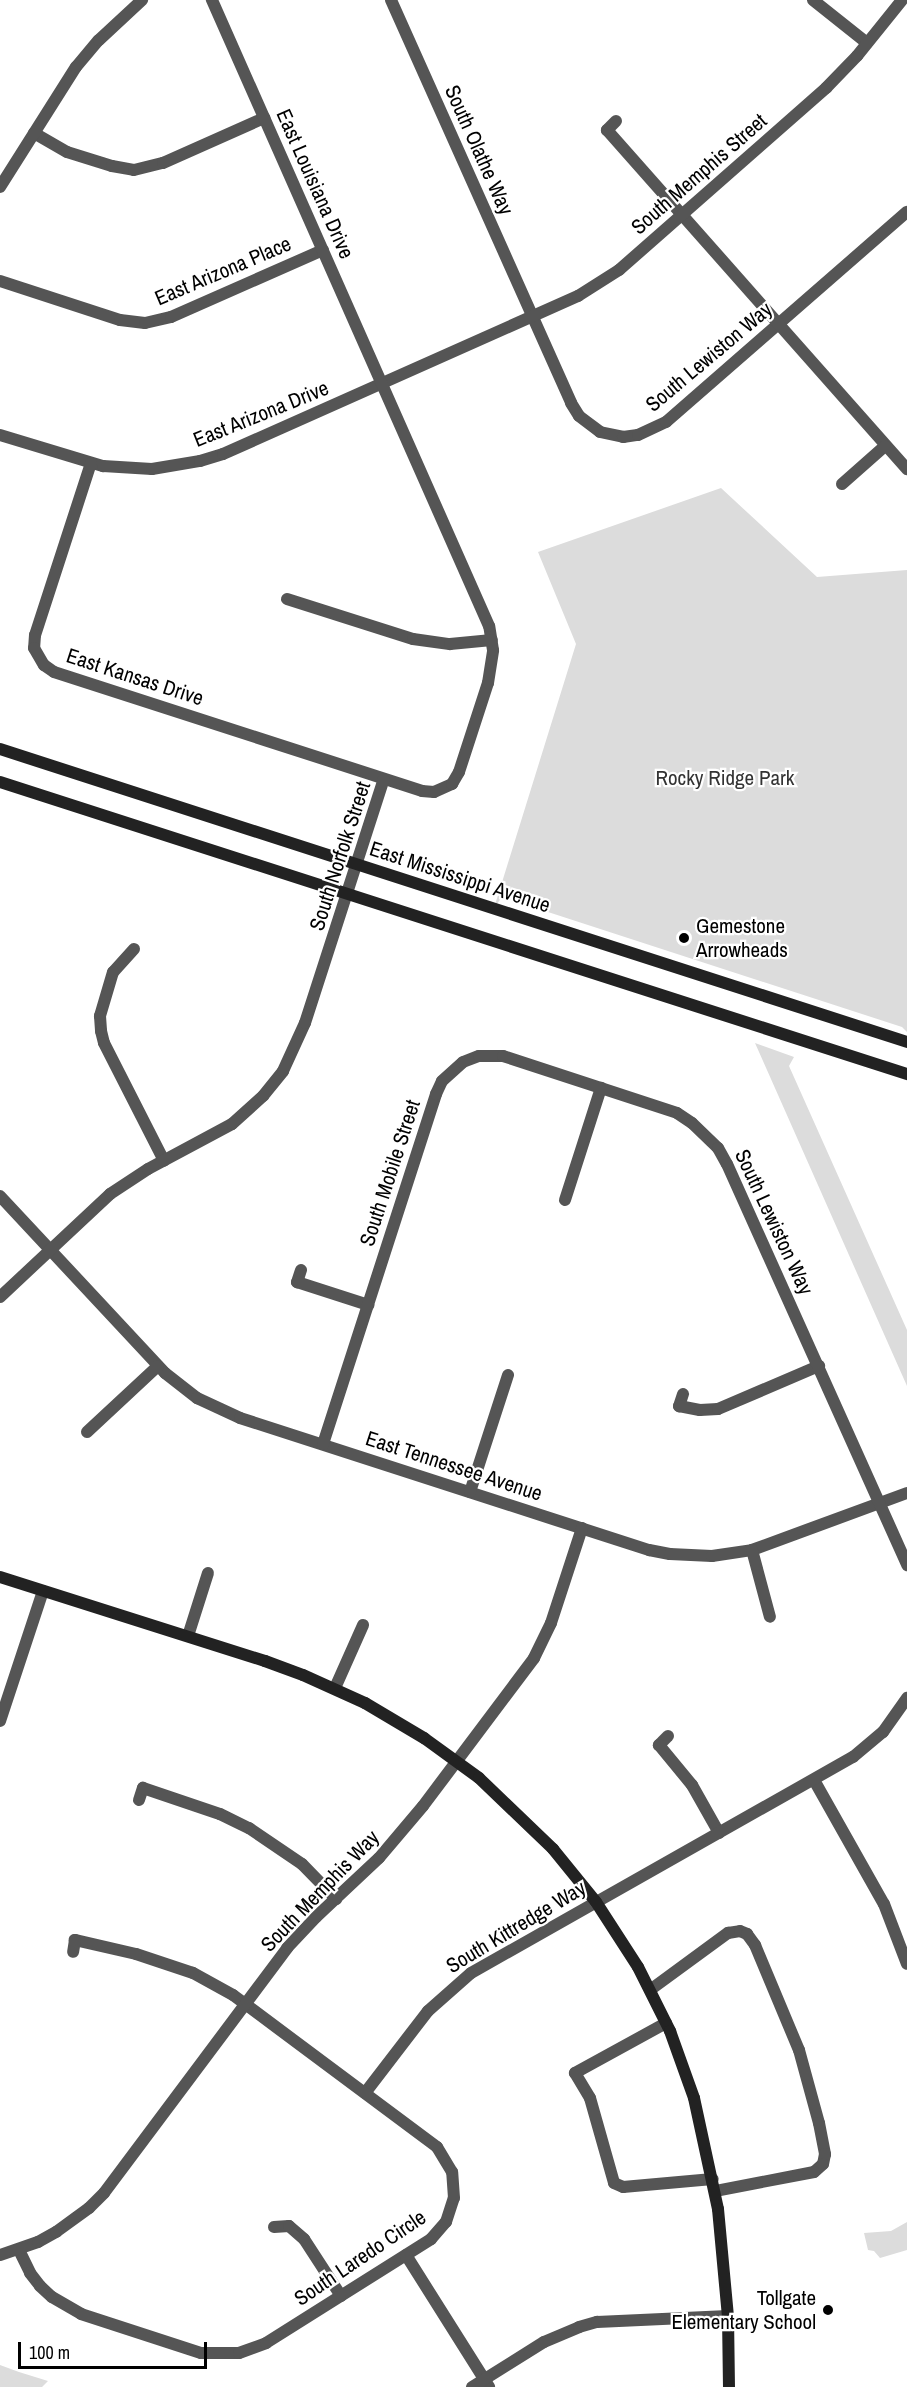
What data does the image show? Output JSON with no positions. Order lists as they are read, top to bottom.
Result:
{
  "streets": {
    "main road": ["East Mississippi Avenue"],
    "street": [
      "South Olathe Way",
      "South Memphis Street",
      "East Louisiana Drive",
      "East Arizona Place",
      "South Lewiston Way",
      "East Arizona Drive",
      "East Kansas Drive",
      "South Norfolk Street",
      "South Mobile Street",
      "East Tennessee Avenue",
      "South Memphis Way",
      "South Kittredge Way",
      "South Laredo Circle"
    ]
  },
  "crossings": [
    ["South Olathe Way", "South Memphis Street"],
    ["South Olathe Way", "South Lewiston Way"],
    ["South Memphis Street", "South Lewiston Way"],
    ["South Memphis Street", "East Arizona Drive"],
    ["East Louisiana Drive", "East Arizona Place"],
    ["East Louisiana Drive", "East Arizona Drive"],
    ["East Louisiana Drive", "South Norfolk Street"],
    ["South Lewiston Way", "South Mobile Street"],
    ["South Lewiston Way", "East Tennessee Avenue"],
    ["East Arizona Drive", "East Kansas Drive"],
    ["East Arizona Drive", "South Norfolk Street"],
    ["East Kansas Drive", "South Norfolk Street"],
    ["South Norfolk Street", "East Mississippi Avenue"],
    ["South Norfolk Street", "East Tennessee Avenue"],
    ["South Mobile Street", "East Tennessee Avenue"],
    ["East Tennessee Avenue", "South Memphis Way"],
    ["South Memphis Way", "South Laredo Circle"],
    ["South Kittredge Way", "South Laredo Circle"]
  ],
  "parks": ["Rocky Ridge Park"],
  "places": ["Gemestone Arrowheads", "Tollgate Elementary School"],
  "scale_bar": "100 m"
}
